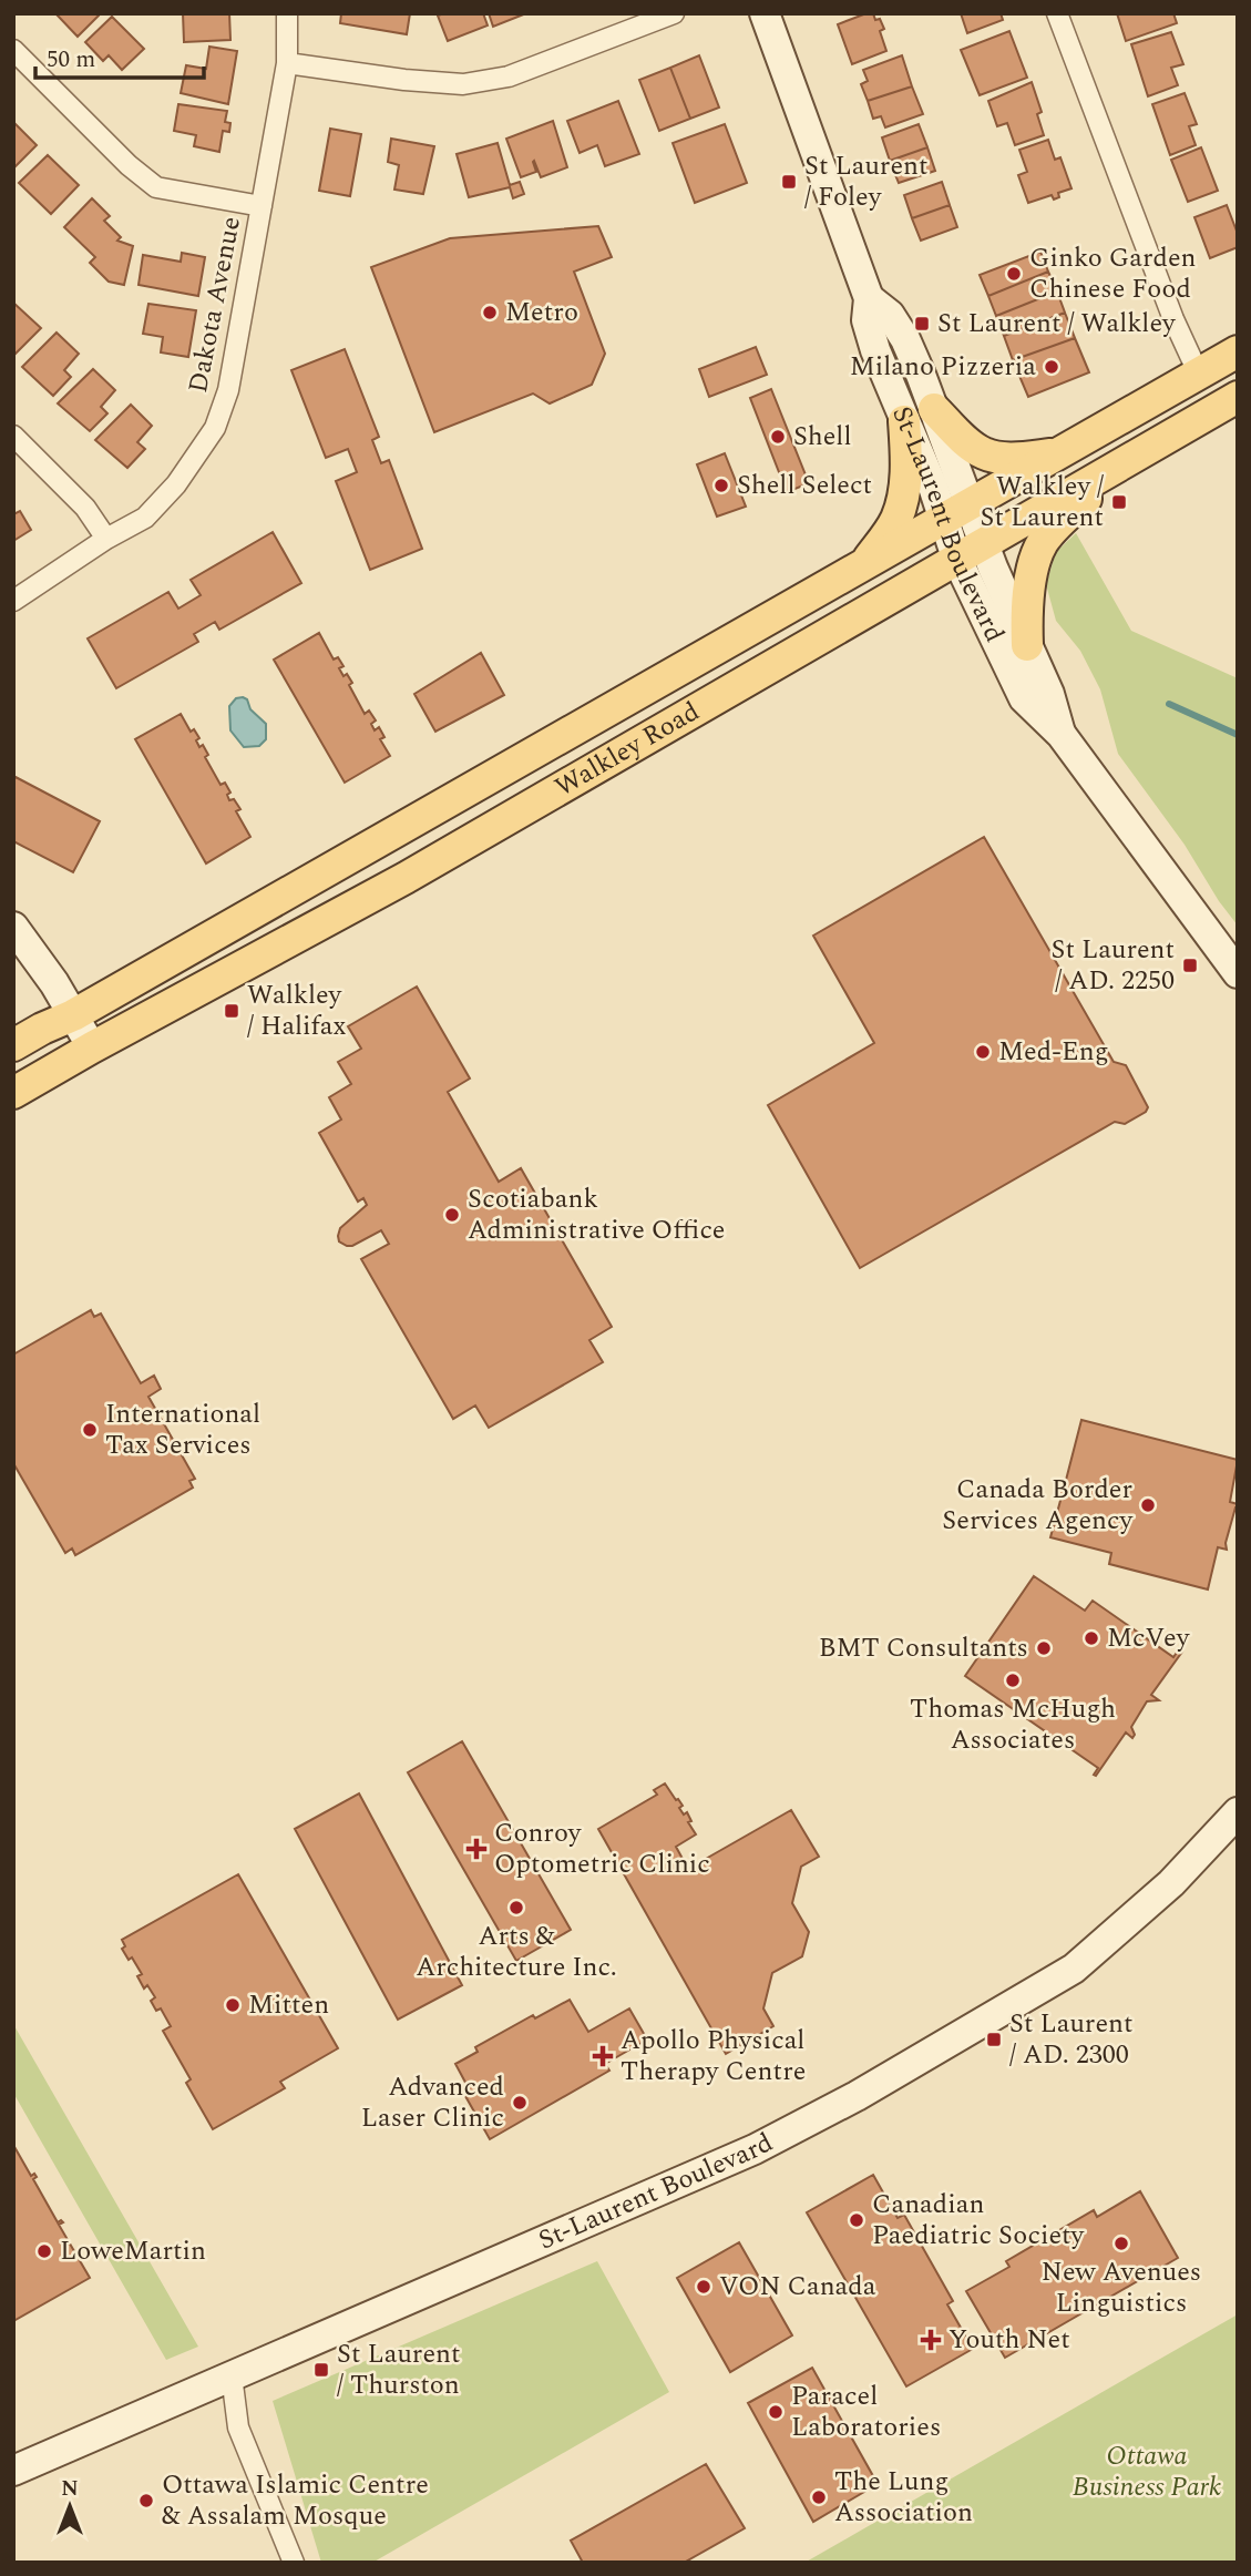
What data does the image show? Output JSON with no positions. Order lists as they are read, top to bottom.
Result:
{
  "streets": {
    "main road": ["Walkley Road"],
    "street": ["Dakota Avenue", "St-Laurent Boulevard"]
  },
  "crossings": [
    ["St-Laurent Boulevard", "Walkley Road"]
  ],
  "parks": ["Ottawa Business Park"],
  "places": {
    "transit": [
      "St Laurent / Foley",
      "St Laurent / Walkley",
      "Walkley / St Laurent",
      "St Laurent / AD. 2250",
      "Walkley / Halifax",
      "St Laurent / AD. 2300",
      "St Laurent / Thurston"
    ],
    "other": [
      "Ginko Garden Chinese Food",
      "Metro",
      "Milano Pizzeria",
      "Shell",
      "Shell Select",
      "Med-Eng",
      "Scotiabank Administrative Office",
      "International Tax Services",
      "Canada Border Services Agency",
      "McVey",
      "BMT Consultants",
      "Thomas McHugh Associates",
      "Arts & Architecture Inc.",
      "Mitten",
      "Advanced Laser Clinic",
      "Canadian Paediatric Society",
      "New Avenues Linguistics",
      "LoweMartin",
      "VON Canada",
      "Paracel Laboratories",
      "The Lung Association",
      "Ottawa Islamic Centre & Assalam Mosque"
    ],
    "health": ["Conroy Optometric Clinic", "Apollo Physical Therapy Centre", "Youth Net"]
  },
  "scale_bar": "50 m",
  "north": "top"
}
